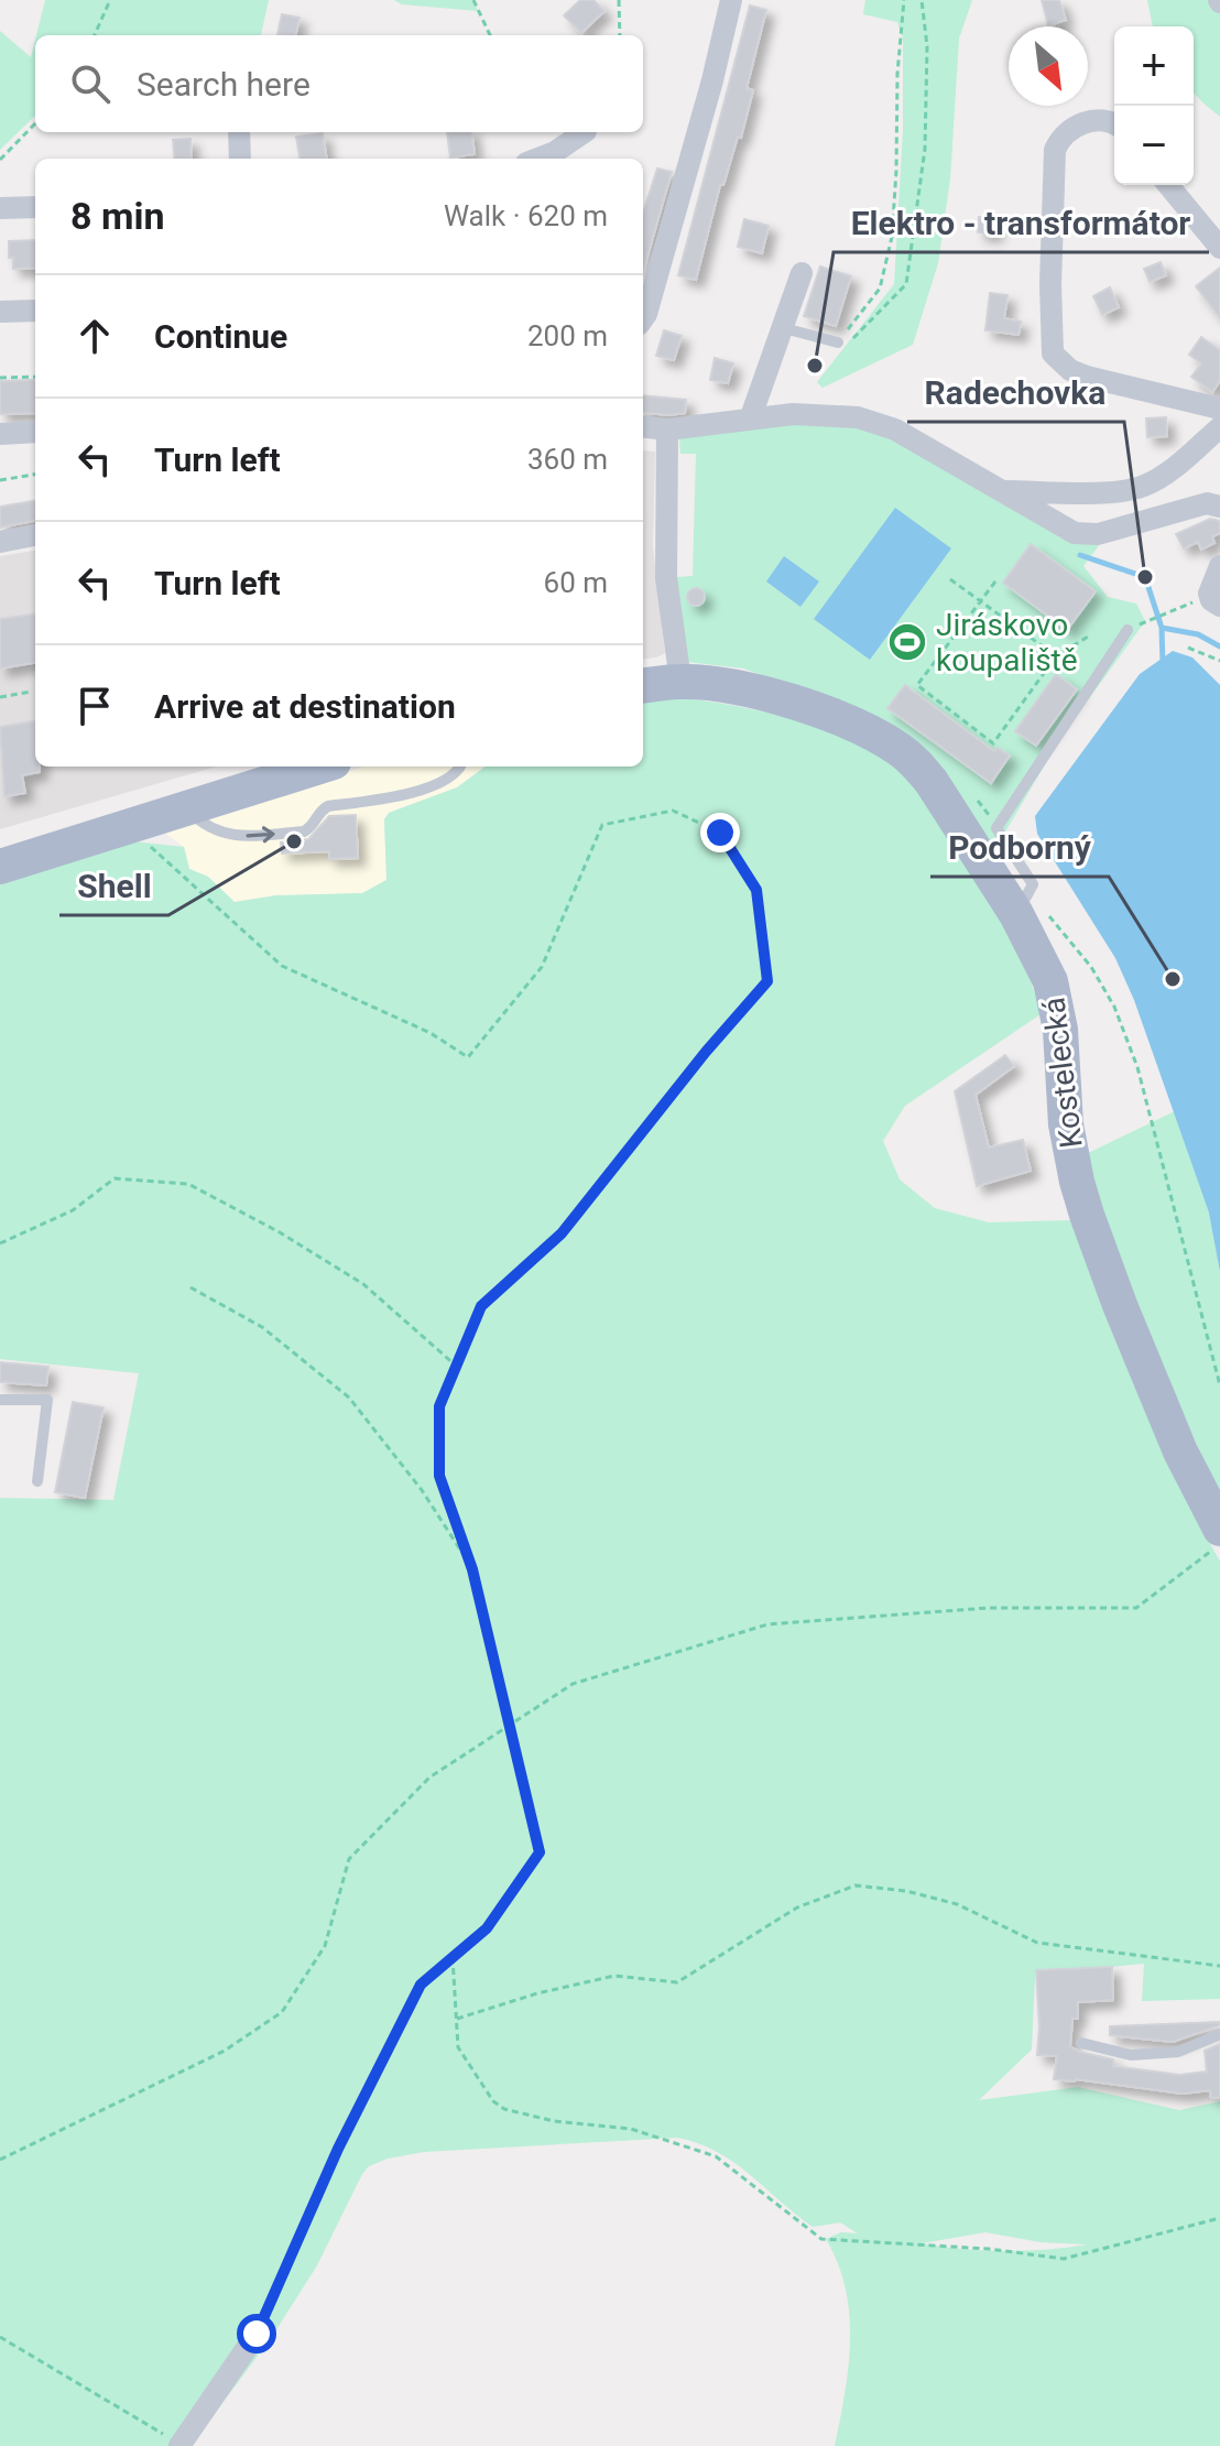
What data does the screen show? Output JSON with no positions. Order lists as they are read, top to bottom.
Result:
{
  "streets": {
    "main road": ["Kostelecká"]
  },
  "places": {
    "other": [
      "Elektro - transformátor",
      "Radechovka",
      "Shell",
      "Podborný"
    ],
    "sports": ["Jiráskovo koupaliště"]
  },
  "north": "bottom right",
  "page": {
    "map_buttons": ["+", "−"],
    "search": "Search here",
    "heading": ["8 min", "Walk · 620 m"],
    "list": [
      ["Continue", "200 m"],
      ["Turn left", "360 m"],
      ["Turn left", "60 m"],
      "Arrive at destination"
    ]
  }
}
